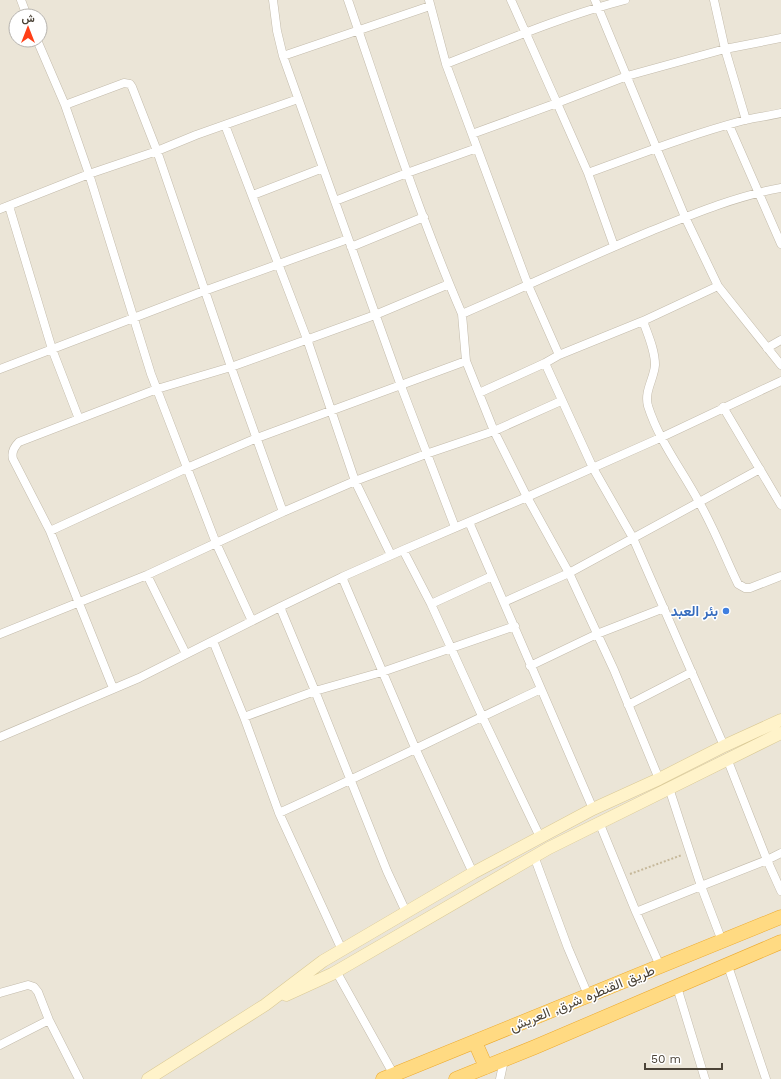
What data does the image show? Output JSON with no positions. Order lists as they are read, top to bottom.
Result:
{
  "streets": {
    "highway": ["طريق القنطره شرق, العريش"]
  },
  "places": ["بئر العبد"],
  "scale_bar": "50 m",
  "north": "top"
}
